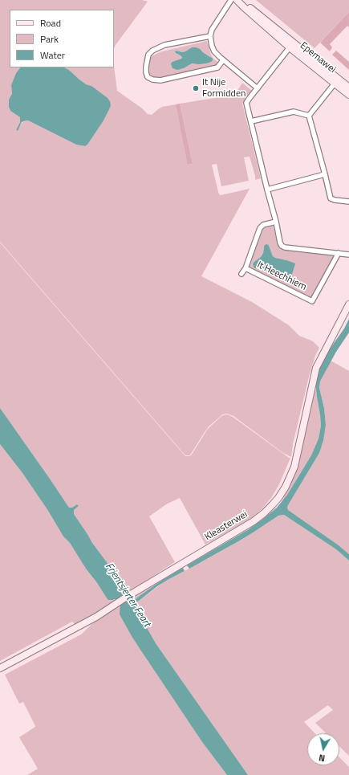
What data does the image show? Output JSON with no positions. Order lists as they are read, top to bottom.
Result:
{
  "streets": {
    "street": ["Epemawei", "It Heechhiem", "Kleasterwei"]
  },
  "water": ["Frjentsjerter Feart"],
  "places": ["It Nije Formidden"],
  "legend": ["Road", "Park", "Water"],
  "north": "bottom"
}
